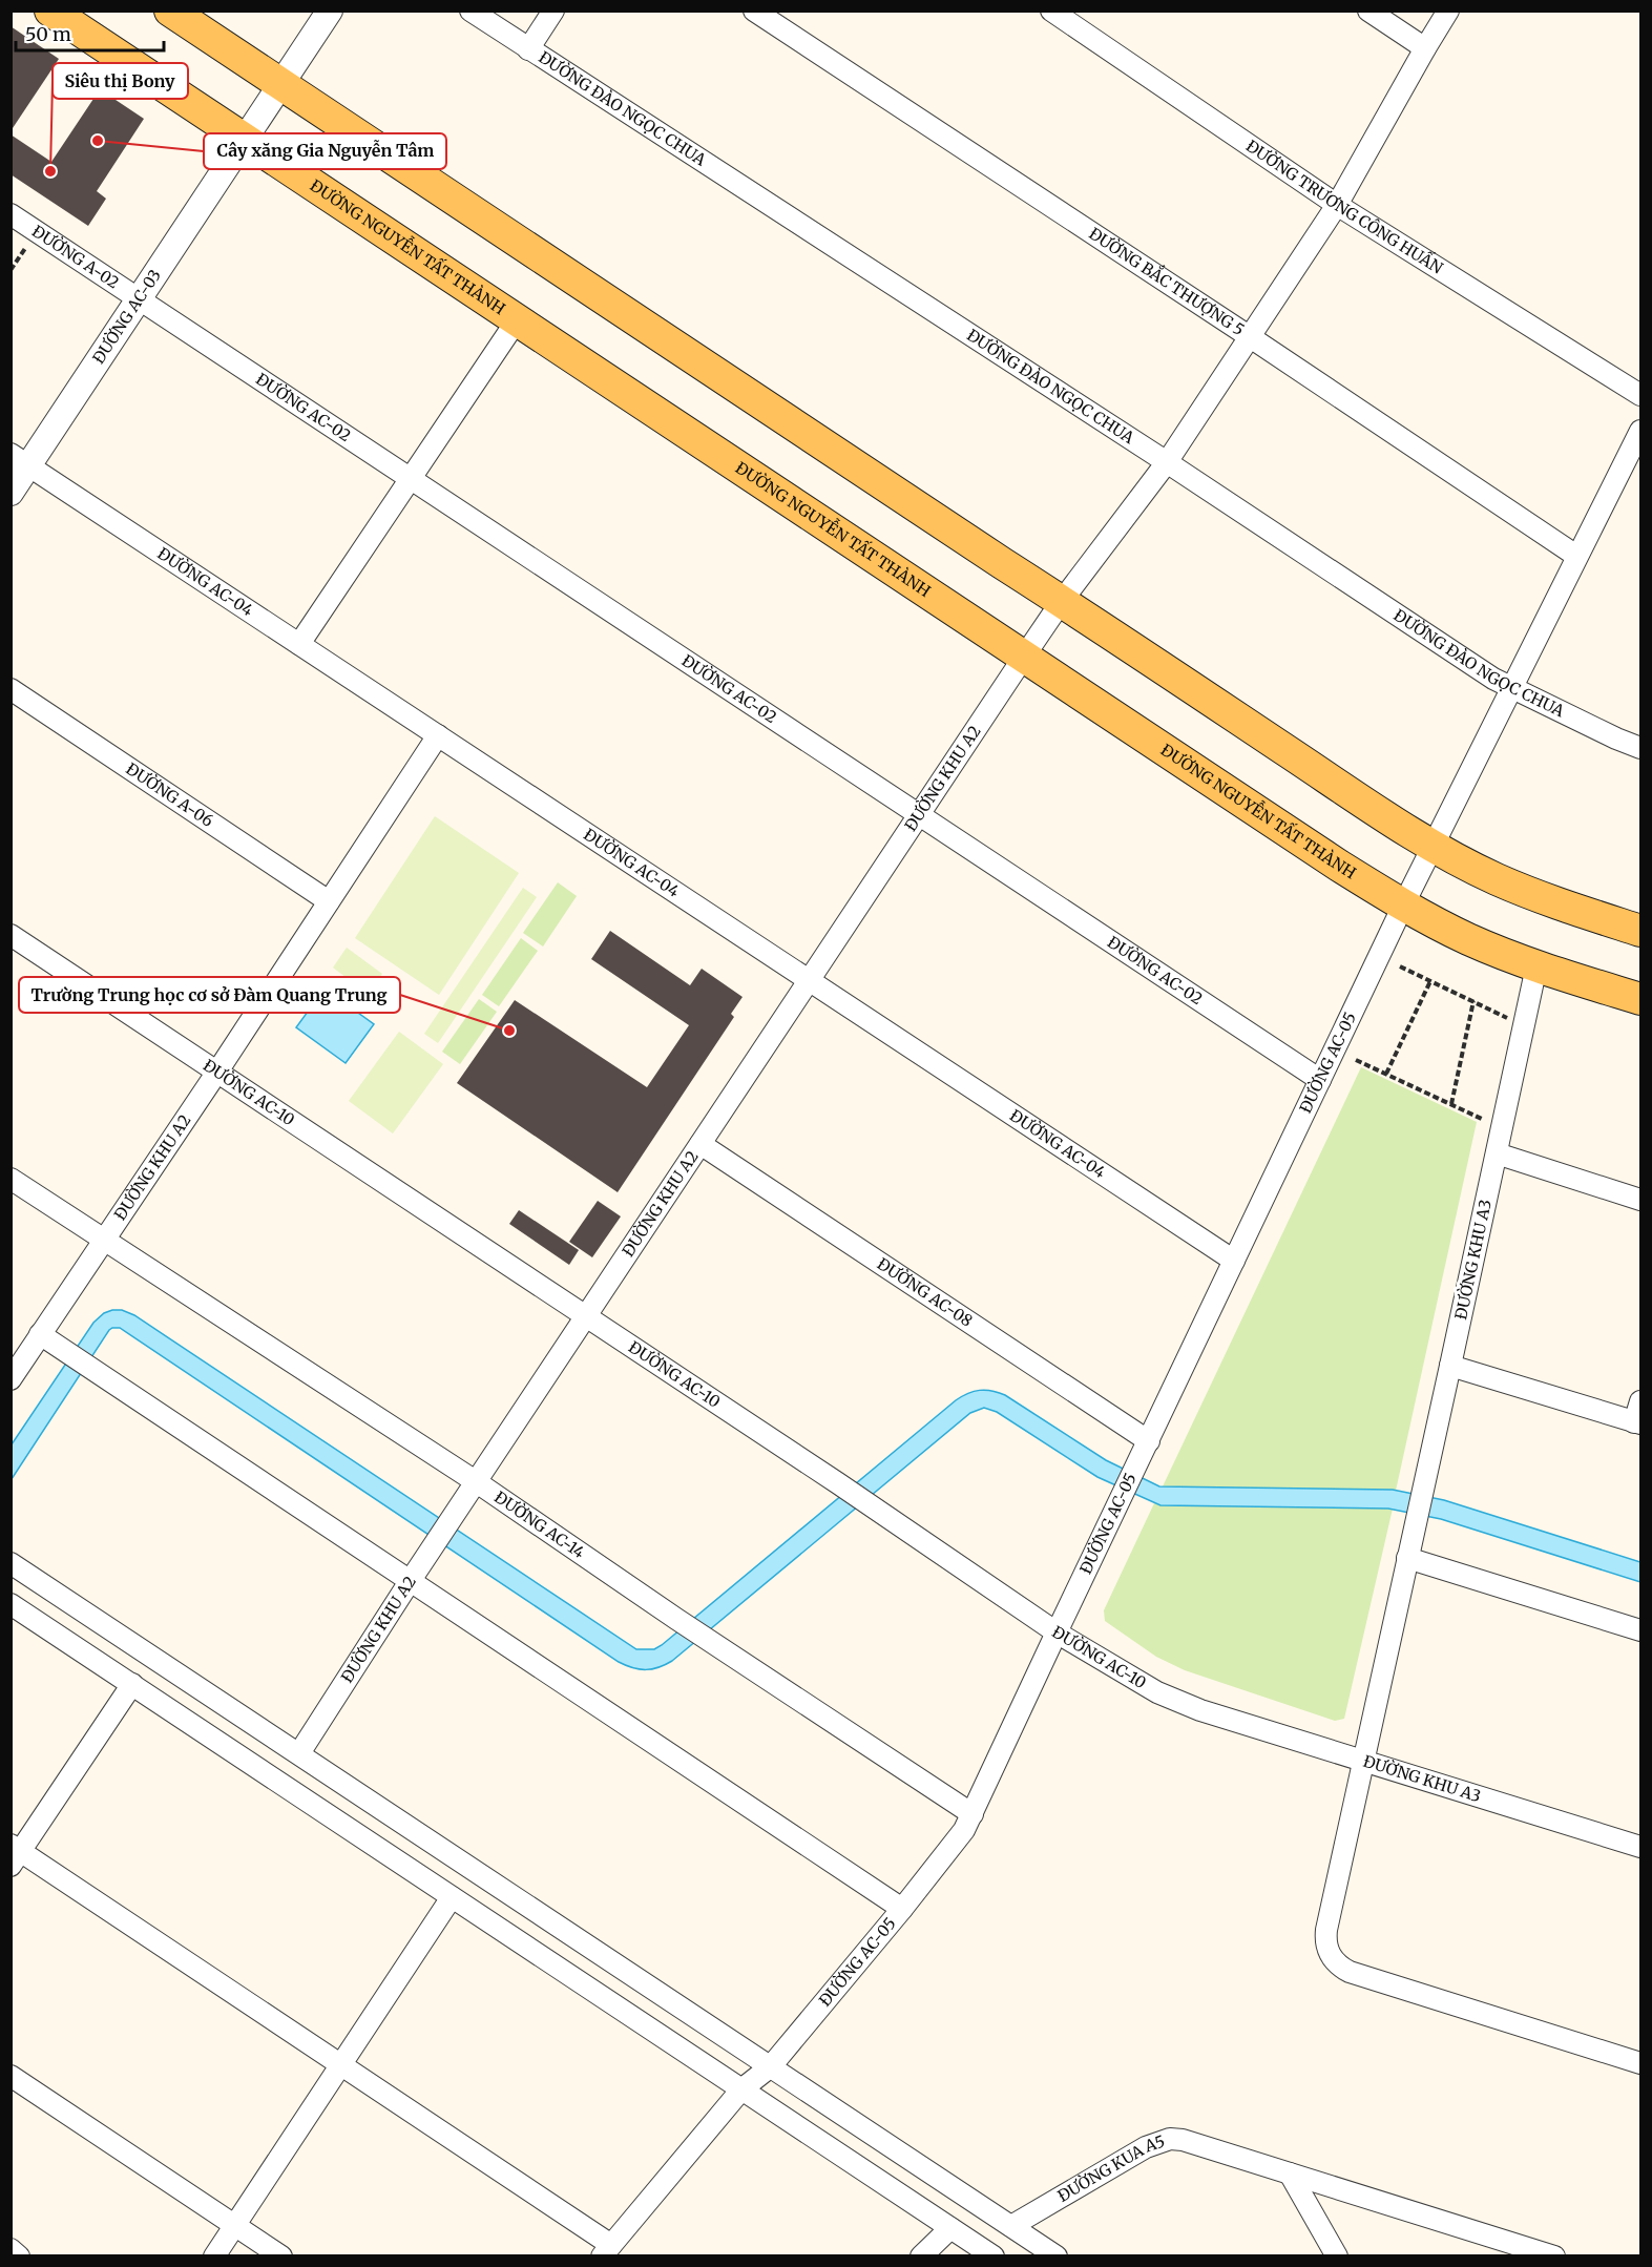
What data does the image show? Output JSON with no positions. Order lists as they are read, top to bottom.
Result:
{
  "streets": {
    "main road": ["ĐƯỜNG NGUYỄN TẤT THÀNH"],
    "street": [
      "ĐƯỜNG ĐÀO NGỌC CHUA",
      "ĐƯỜNG TRƯƠNG CÔNG HUẤN",
      "ĐƯỜNG A-02",
      "ĐƯỜNG BẮC THƯỢNG 5",
      "ĐƯỜNG AC-03",
      "ĐƯỜNG AC-02",
      "ĐƯỜNG AC-04",
      "ĐƯỜNG KHU A2",
      "ĐƯỜNG A-06",
      "ĐƯỜNG AC-05",
      "ĐƯỜNG AC-10",
      "ĐƯỜNG KHU A3",
      "ĐƯỜNG AC-08",
      "ĐƯỜNG AC-14",
      "ĐƯỜNG KUA A5"
    ]
  },
  "crossings": [
    ["ĐƯỜNG ĐÀO NGỌC CHUA", "ĐƯỜNG KHU A2"],
    ["ĐƯỜNG ĐÀO NGỌC CHUA", "ĐƯỜNG AC-05"],
    ["ĐƯỜNG TRƯƠNG CÔNG HUẤN", "ĐƯỜNG KHU A2"],
    ["ĐƯỜNG NGUYỄN TẤT THÀNH", "ĐƯỜNG AC-03"],
    ["ĐƯỜNG NGUYỄN TẤT THÀNH", "ĐƯỜNG KHU A2"],
    ["ĐƯỜNG NGUYỄN TẤT THÀNH", "ĐƯỜNG AC-05"],
    ["ĐƯỜNG NGUYỄN TẤT THÀNH", "ĐƯỜNG KHU A3"],
    ["ĐƯỜNG A-02", "ĐƯỜNG AC-03"],
    ["ĐƯỜNG A-02", "ĐƯỜNG AC-02"],
    ["ĐƯỜNG BẮC THƯỢNG 5", "ĐƯỜNG KHU A2"],
    ["ĐƯỜNG BẮC THƯỢNG 5", "ĐƯỜNG AC-05"],
    ["ĐƯỜNG AC-03", "ĐƯỜNG AC-02"],
    ["ĐƯỜNG AC-03", "ĐƯỜNG AC-04"],
    ["ĐƯỜNG AC-02", "ĐƯỜNG KHU A2"],
    ["ĐƯỜNG AC-02", "ĐƯỜNG AC-05"],
    ["ĐƯỜNG AC-04", "ĐƯỜNG KHU A2"],
    ["ĐƯỜNG AC-04", "ĐƯỜNG AC-05"],
    ["ĐƯỜNG KHU A2", "ĐƯỜNG A-06"],
    ["ĐƯỜNG KHU A2", "ĐƯỜNG AC-10"],
    ["ĐƯỜNG KHU A2", "ĐƯỜNG AC-08"],
    ["ĐƯỜNG KHU A2", "ĐƯỜNG AC-14"],
    ["ĐƯỜNG AC-05", "ĐƯỜNG AC-10"],
    ["ĐƯỜNG AC-05", "ĐƯỜNG AC-08"],
    ["ĐƯỜNG AC-05", "ĐƯỜNG AC-14"],
    ["ĐƯỜNG AC-10", "ĐƯỜNG KHU A3"]
  ],
  "places": ["Cây xăng Gia Nguyễn Tâm", "Siêu thị Bony", "Trường Trung học cơ sở Đàm Quang Trung"],
  "scale_bar": "50 m"
}
